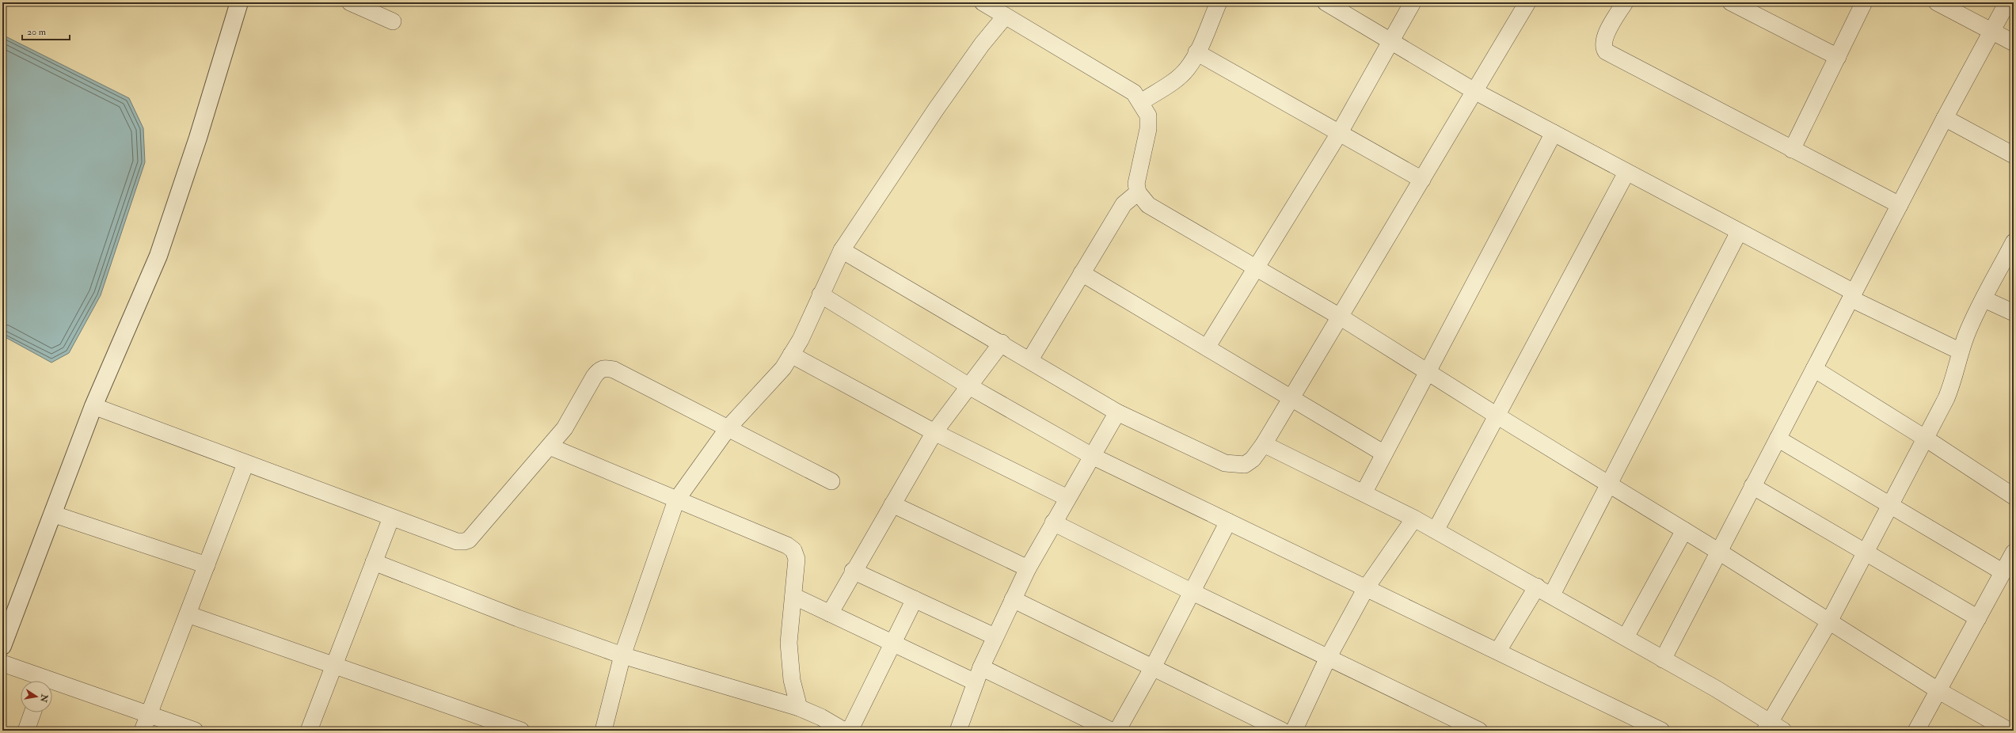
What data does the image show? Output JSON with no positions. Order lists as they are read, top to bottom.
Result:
{
  "scale_bar": "20 m",
  "north": "right"
}
